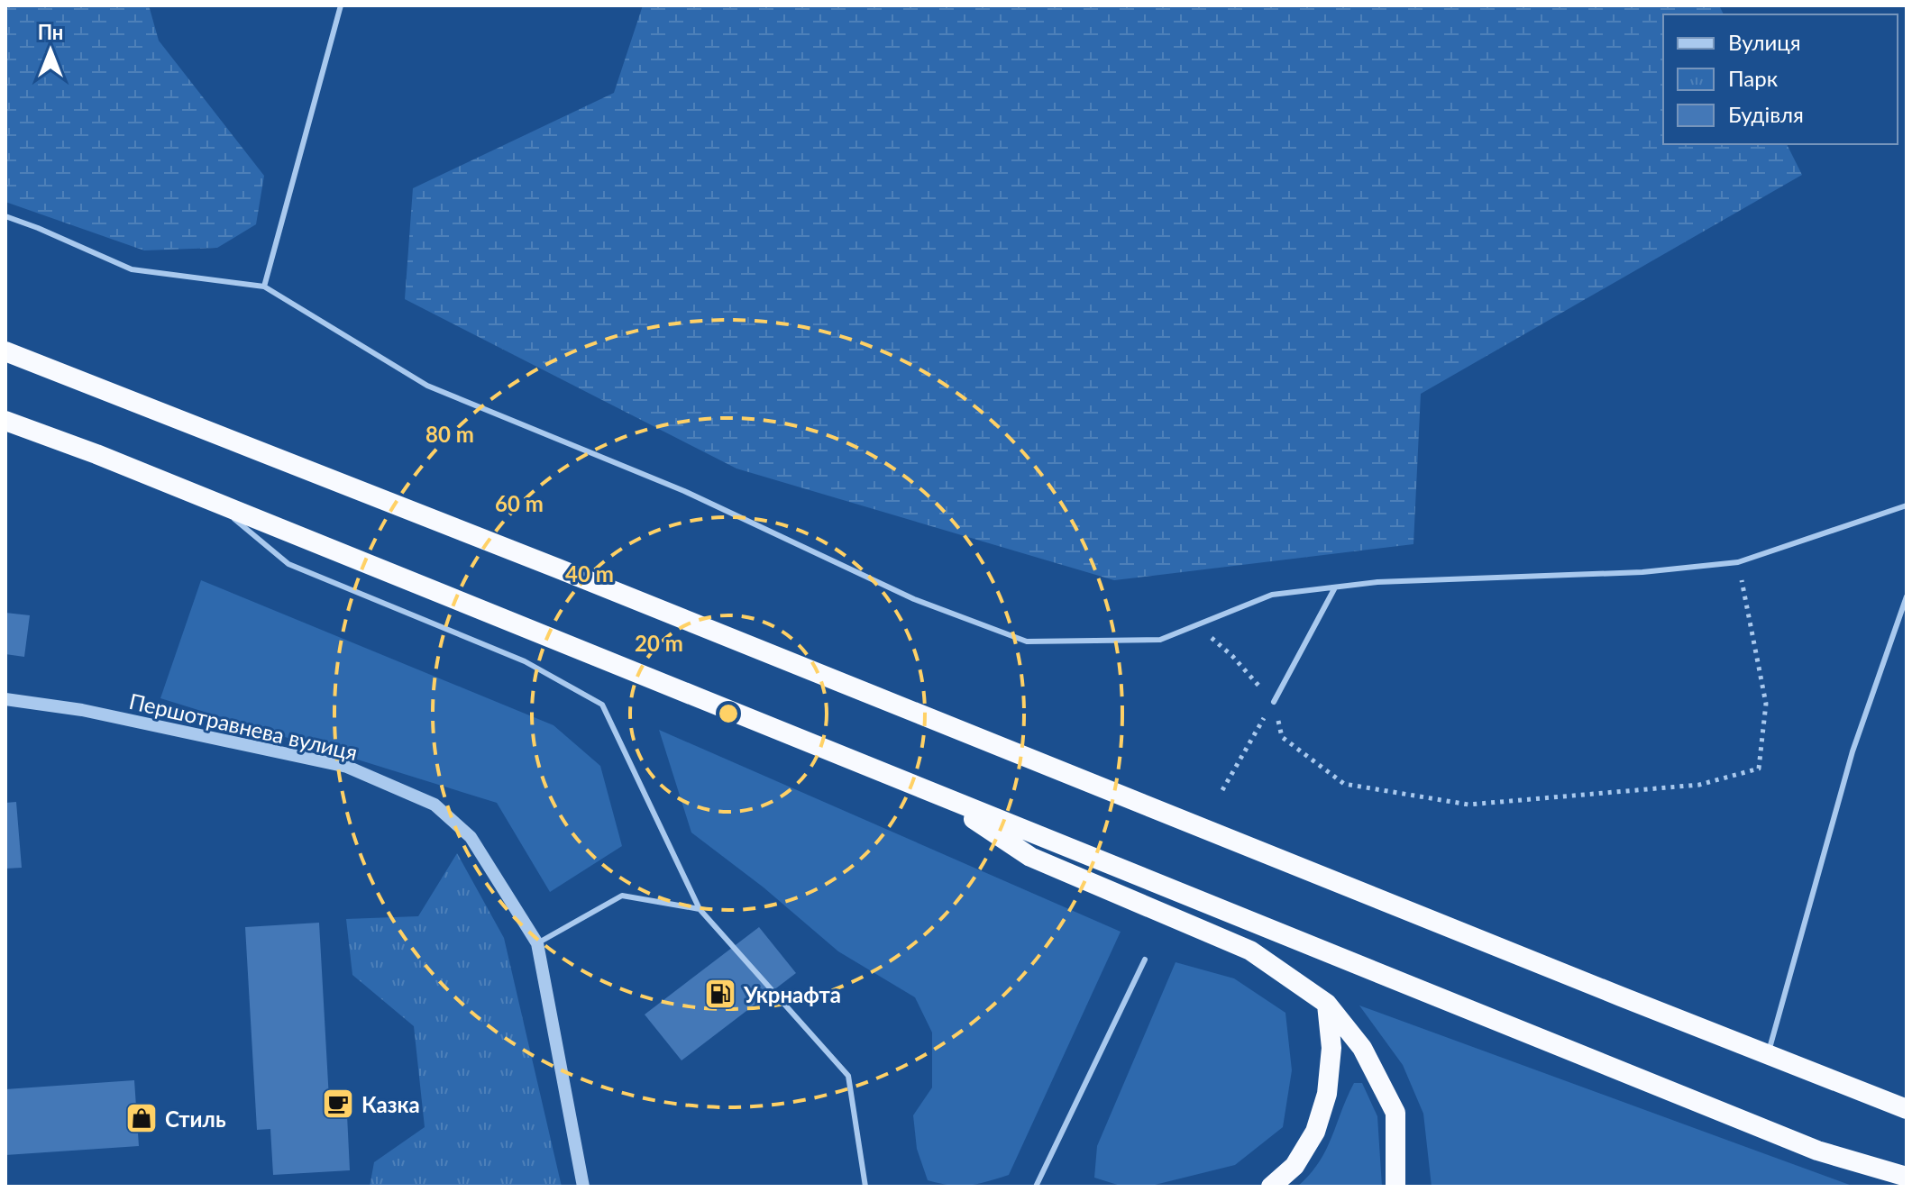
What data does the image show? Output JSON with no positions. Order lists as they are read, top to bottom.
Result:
{
  "streets": {
    "street": ["Першотравнева вулиця"]
  },
  "places": {
    "fuel station": ["Укрнафта"],
    "cafe": ["Казка"],
    "shop": ["Стиль"]
  },
  "legend": ["Вулиця", "Парк", "Будівля"],
  "north": "top",
  "rings": [
    "80 m",
    "60 m",
    "40 m",
    "20 m"
  ]
}
